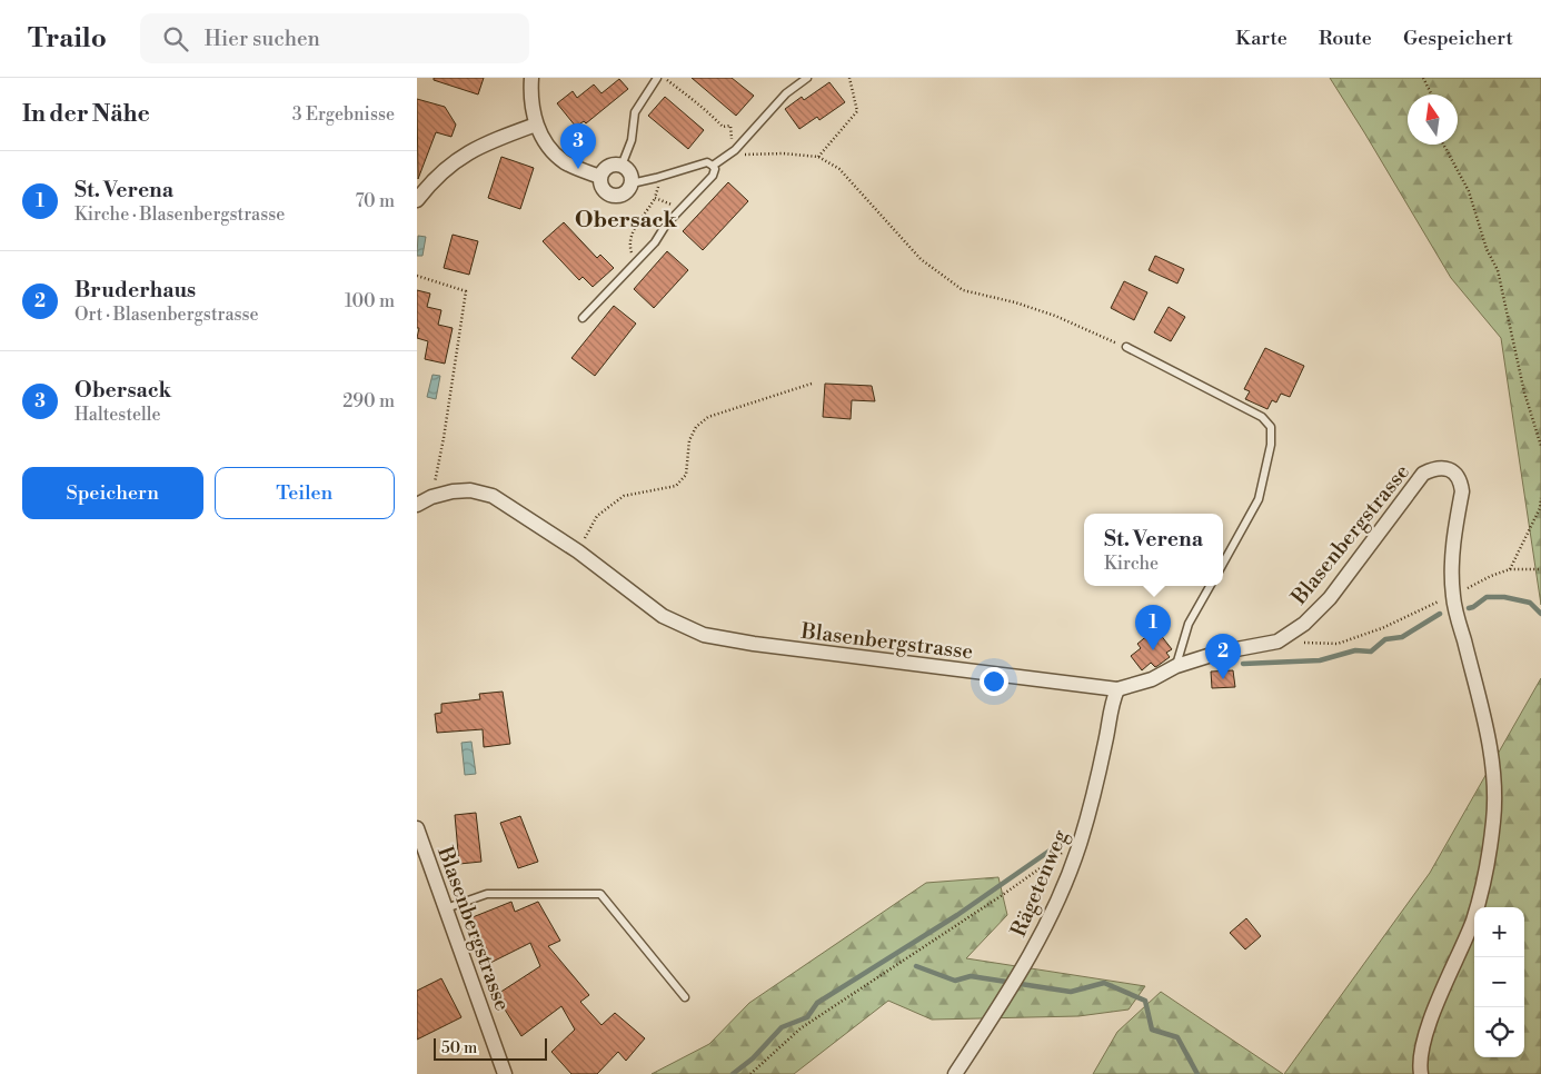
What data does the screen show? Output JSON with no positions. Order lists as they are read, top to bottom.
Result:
{
  "streets": {
    "street": ["Blasenbergstrasse", "Rägetenweg"]
  },
  "crossings": [
    ["Blasenbergstrasse", "Rägetenweg"]
  ],
  "districts": ["Obersack"],
  "scale_bar": "50 m",
  "north": "top",
  "page": {
    "header": "Trailo",
    "search": "Hier suchen",
    "nav": ["Karte", "Route", "Gespeichert"],
    "heading": ["In der Nähe", "3 Ergebnisse"],
    "pins": ["3", "1", "2"],
    "list": [
      {
        "mark": "1",
        "name": "St. Verena",
        "note": "Kirche · Blasenbergstrasse",
        "value": "70 m"
      },
      {
        "mark": "2",
        "name": "Bruderhaus",
        "note": "Ort · Blasenbergstrasse",
        "value": "100 m"
      },
      {
        "mark": "3",
        "name": "Obersack",
        "note": "Haltestelle",
        "value": "290 m"
      }
    ],
    "buttons": ["Speichern", "Teilen"],
    "popup": ["St. Verena", "Kirche"],
    "map_buttons": ["+", "−"],
    "scale": "50 m"
  }
}
